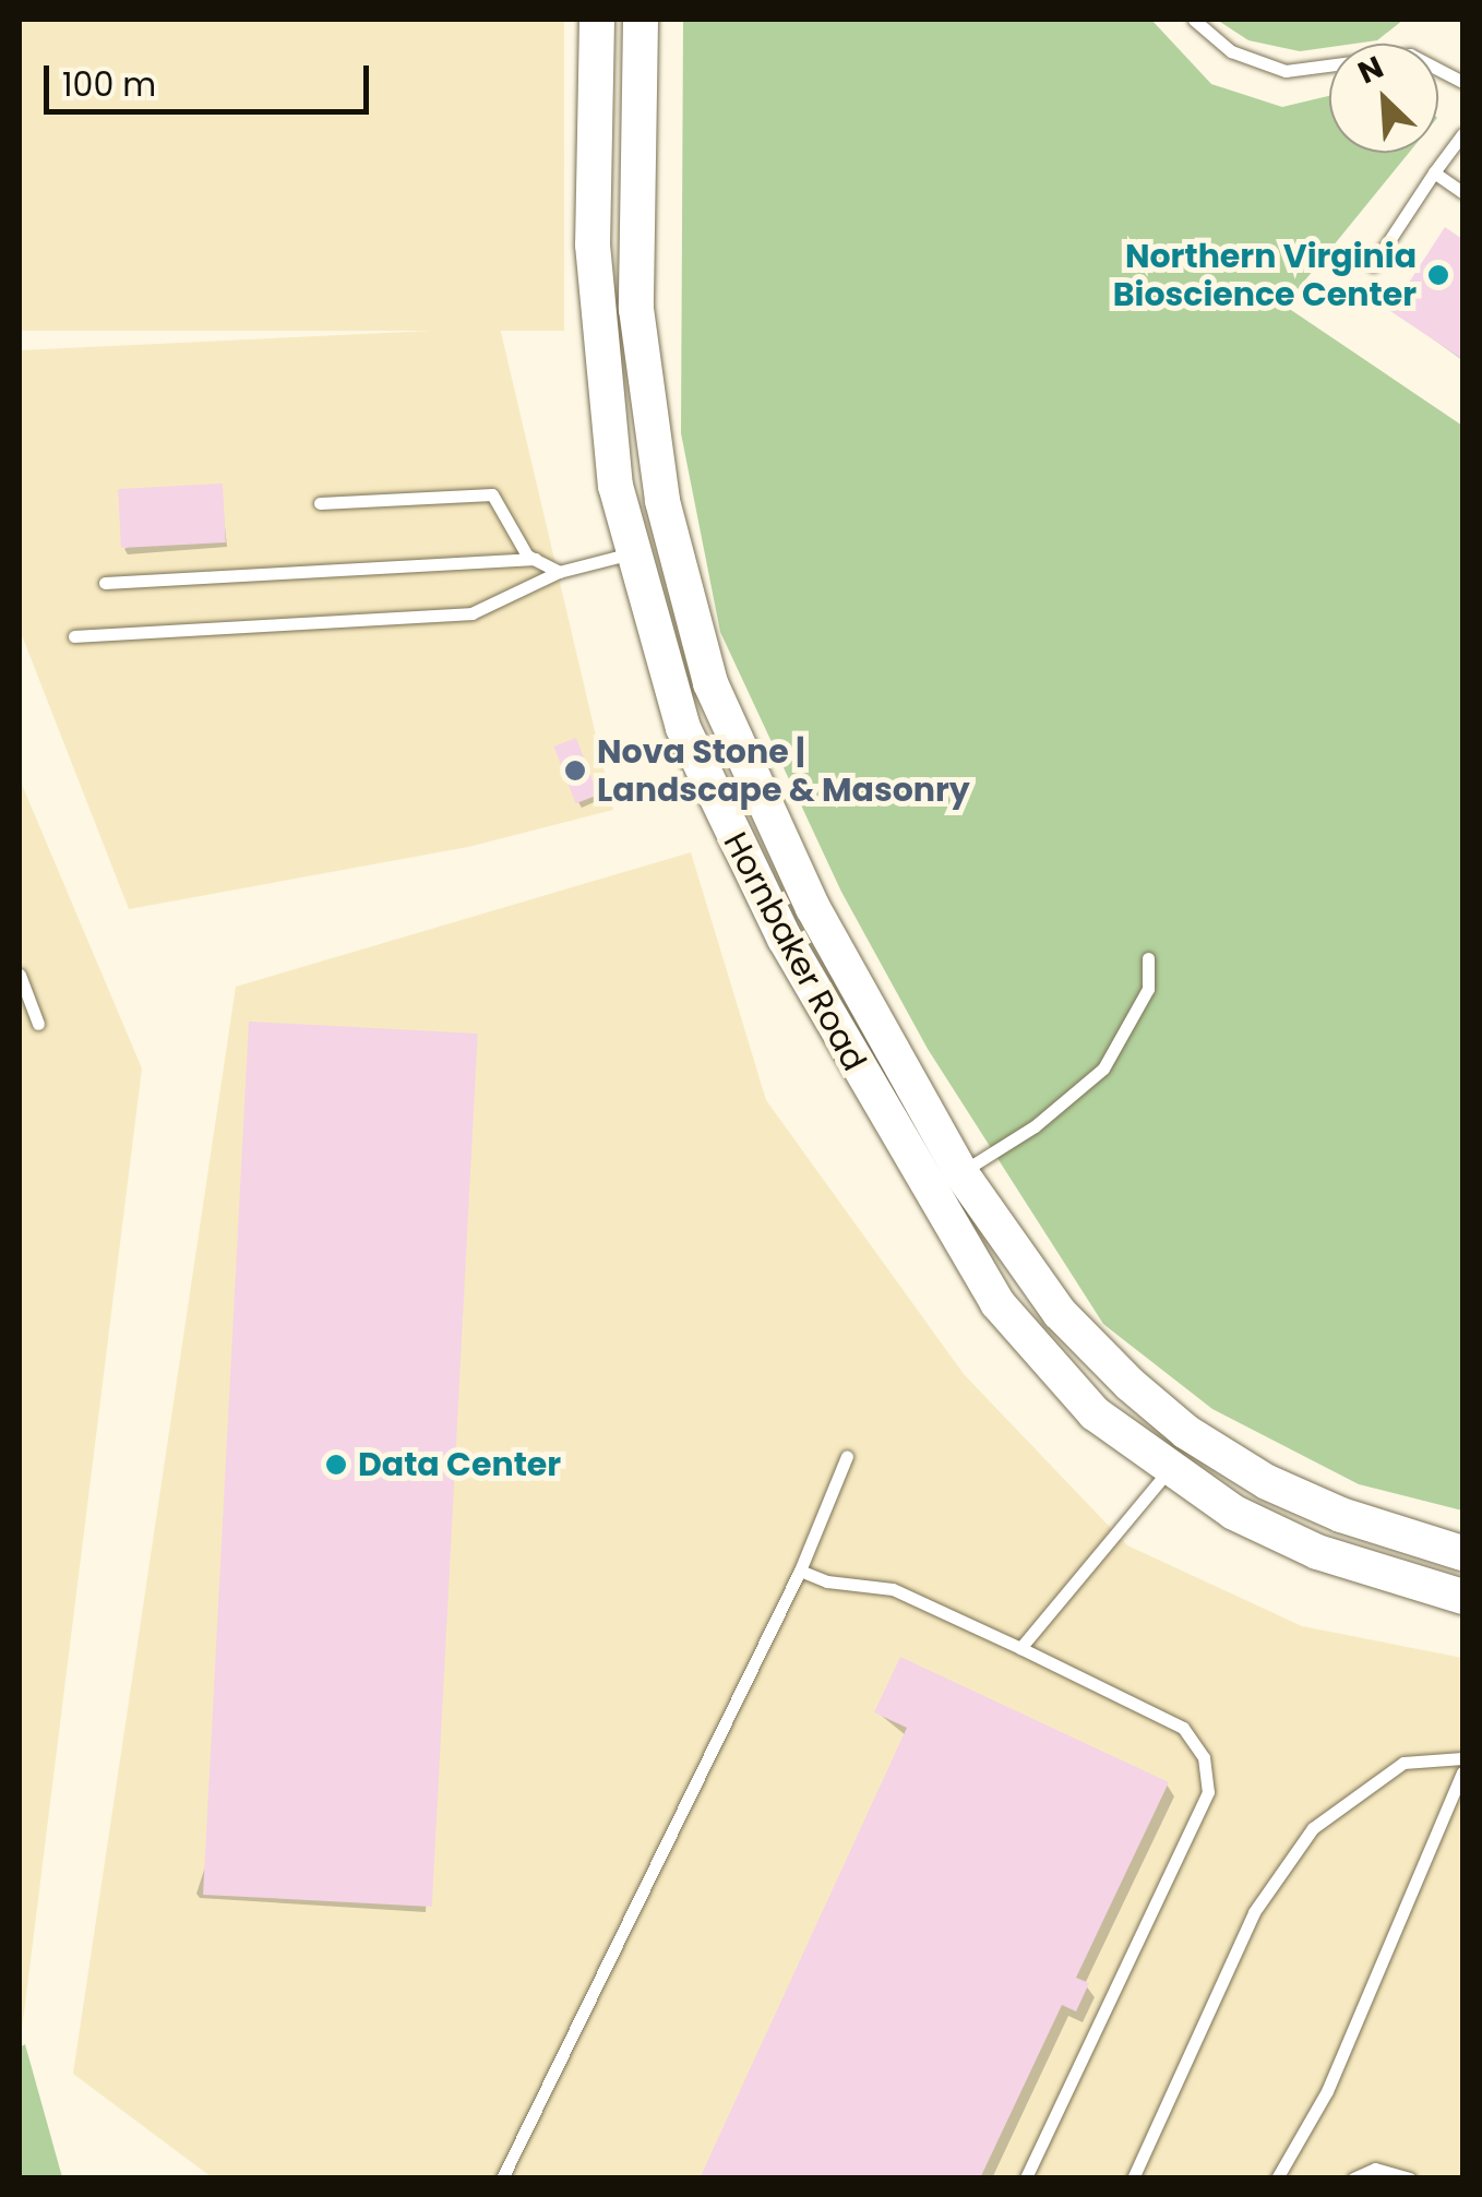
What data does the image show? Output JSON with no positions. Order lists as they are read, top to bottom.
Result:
{
  "streets": {
    "main road": ["Hornbaker Road"]
  },
  "places": ["Northern Virginia Bioscience Center", "Nova Stone | Landscape & Masonry", "Data Center"],
  "scale_bar": "100 m",
  "north": "top left"
}
